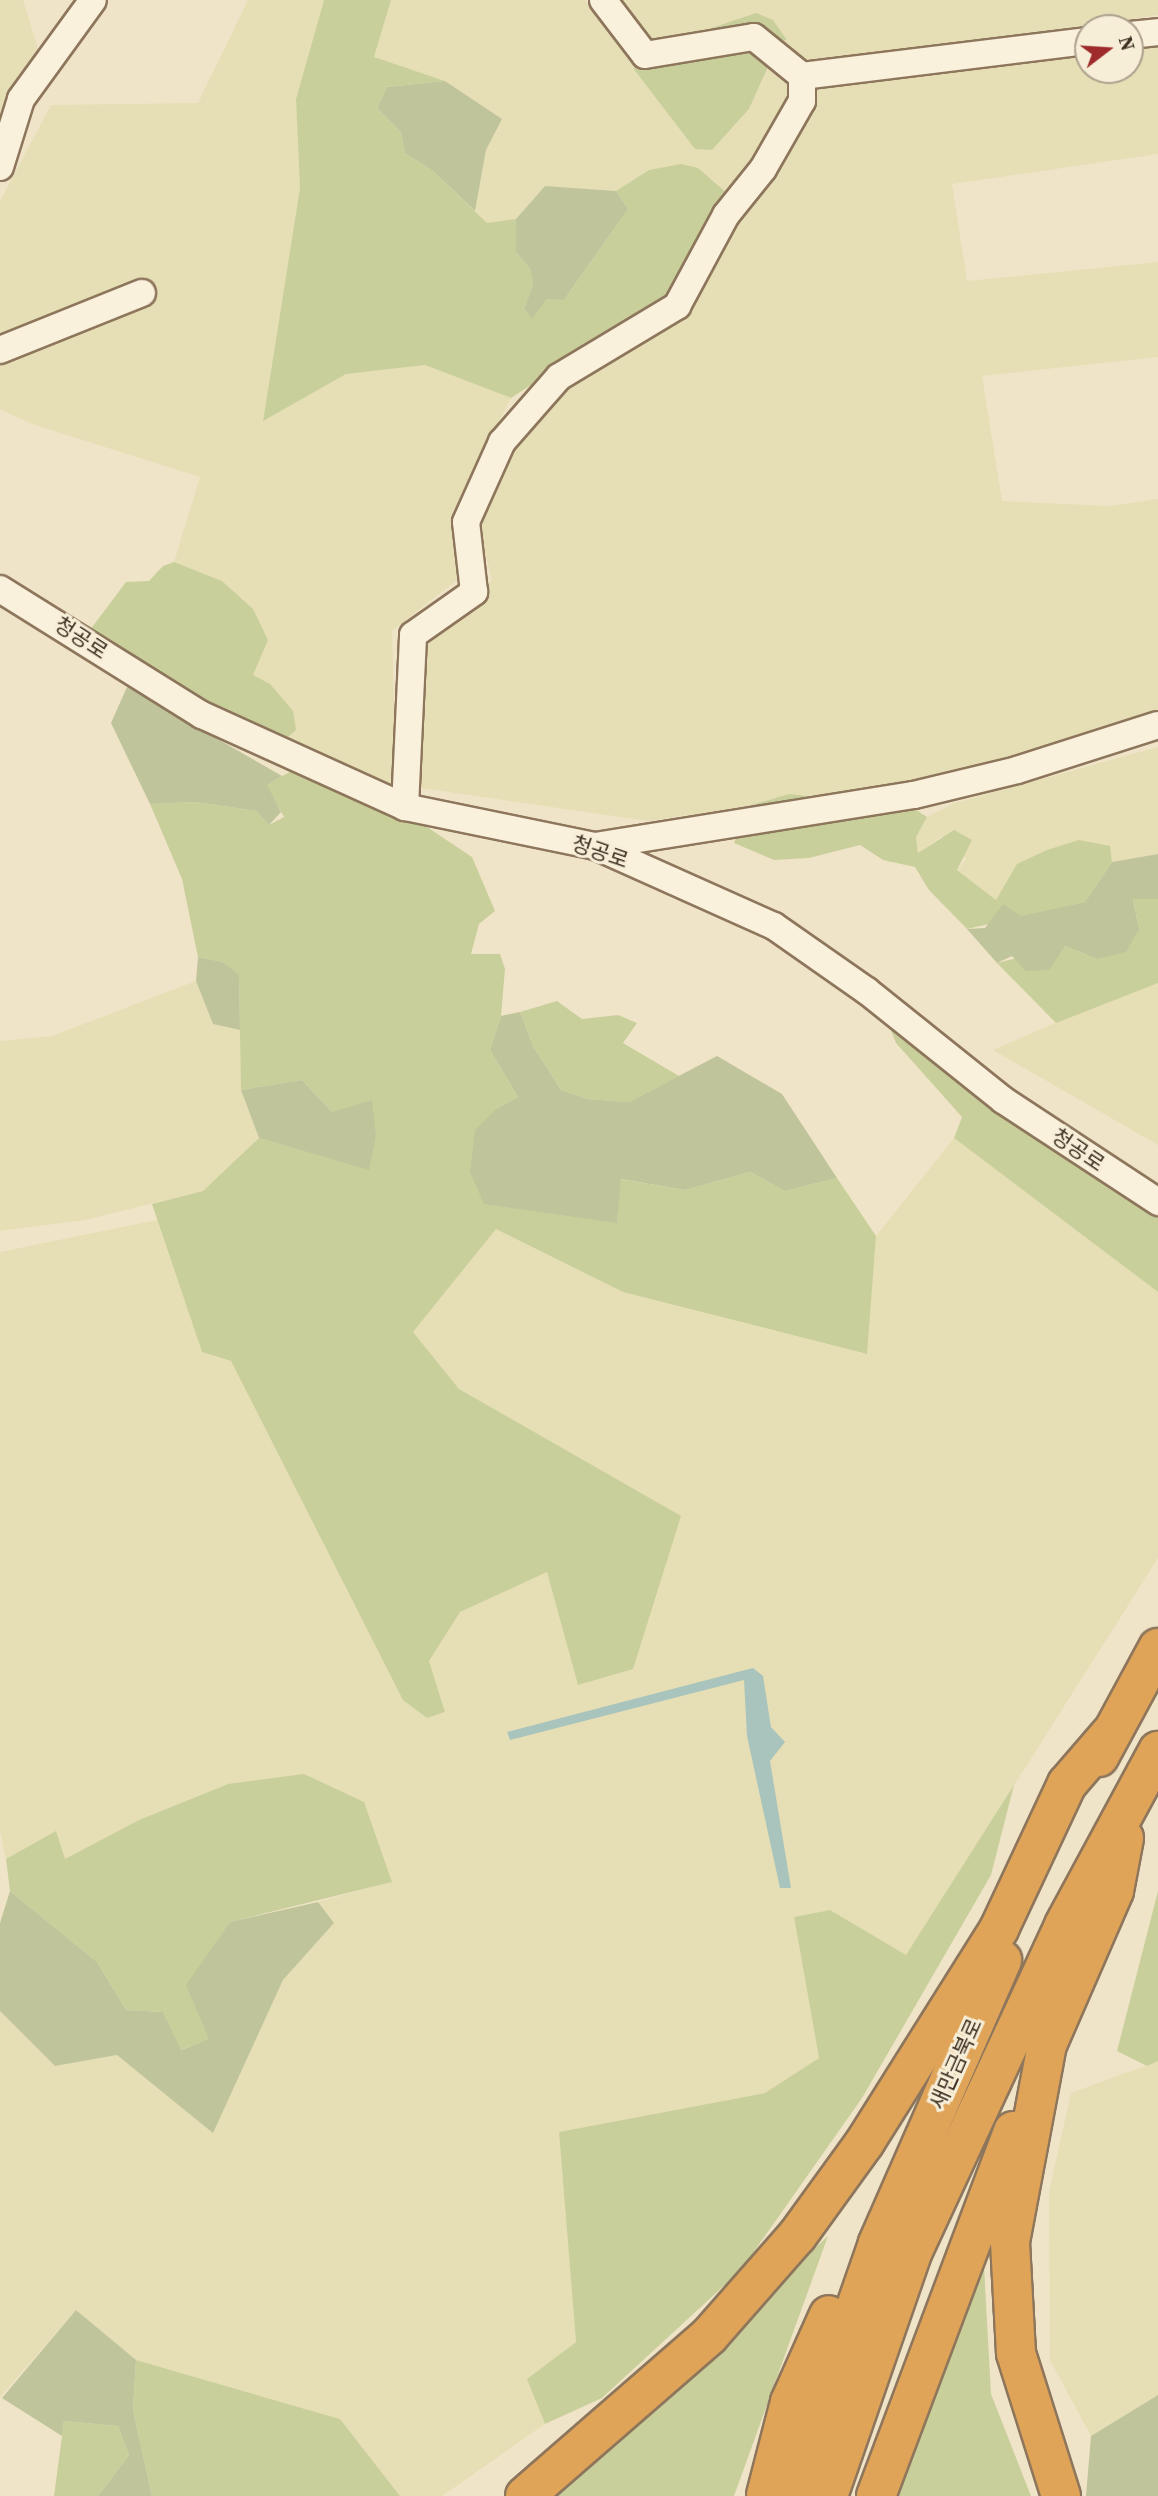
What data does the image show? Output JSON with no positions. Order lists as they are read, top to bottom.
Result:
{
  "streets": {
    "highway": ["새만금북로"],
    "street": ["청공로"]
  },
  "north": "right"
}
